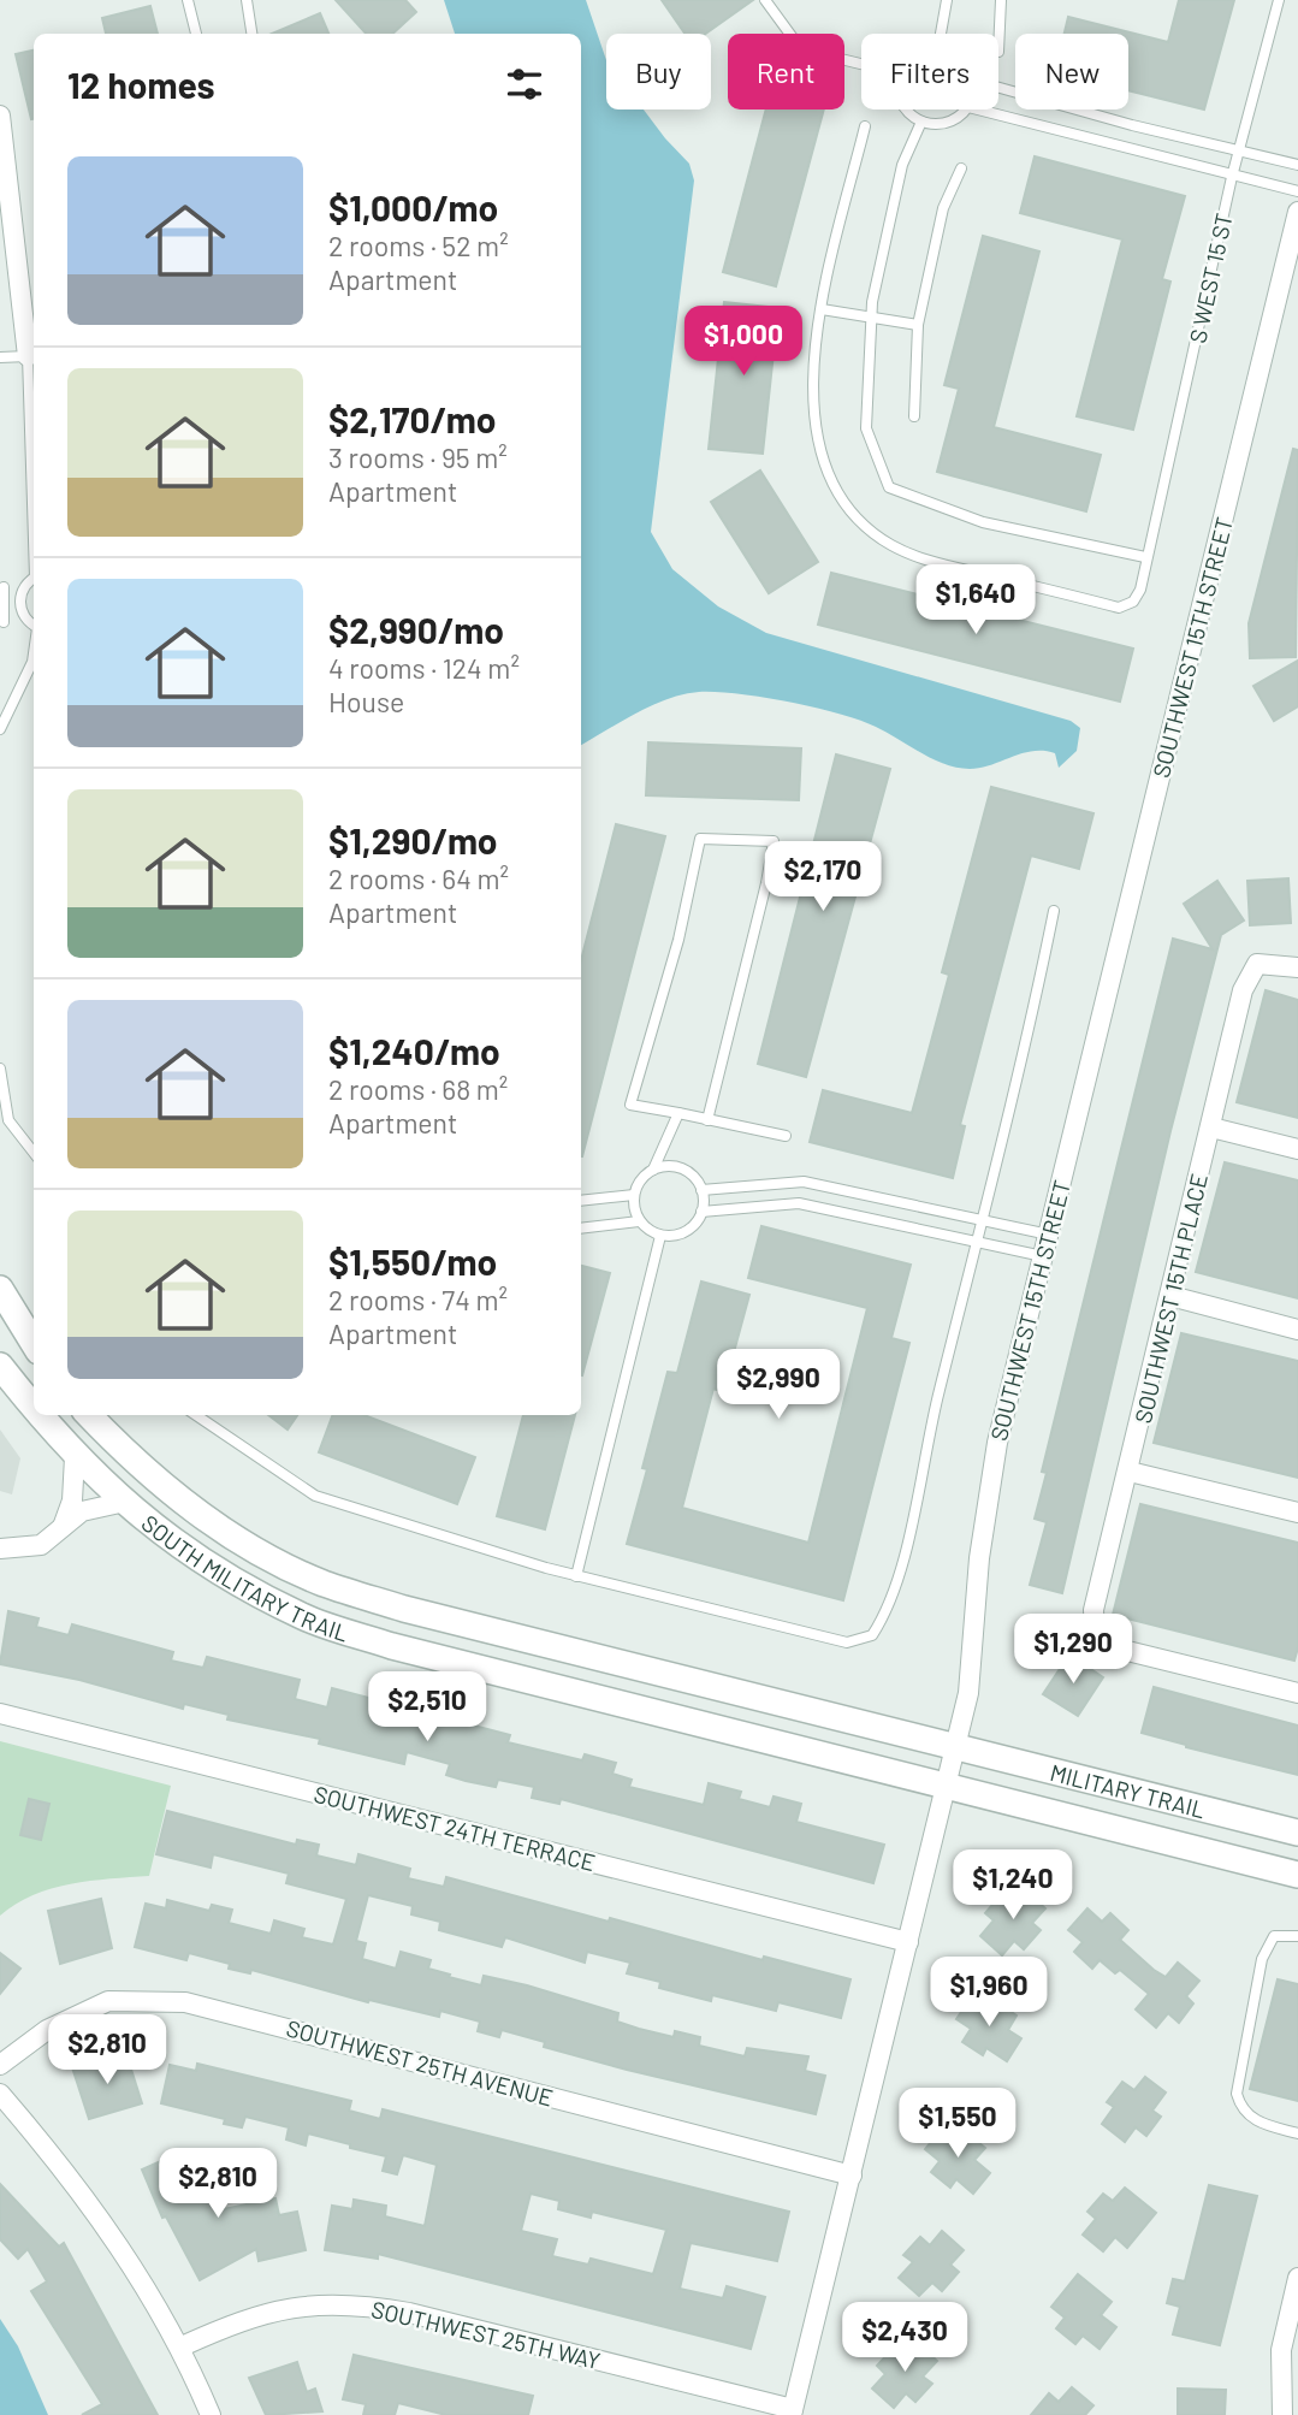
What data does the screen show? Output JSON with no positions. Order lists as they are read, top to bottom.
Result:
{
  "streets": {
    "street": [
      "SOUTHWEST 15TH STREET",
      "SOUTHWEST 15TH PLACE",
      "SOUTH MILITARY TRAIL",
      "MILITARY TRAIL",
      "SOUTHWEST 24TH TERRACE",
      "SOUTHWEST 25TH AVENUE",
      "SOUTHWEST 25TH WAY"
    ],
    "lane": ["S WEST 15 ST"]
  },
  "crossings": [
    ["SOUTHWEST 15TH STREET", "SOUTH MILITARY TRAIL"],
    ["SOUTHWEST 15TH STREET", "MILITARY TRAIL"],
    ["SOUTHWEST 15TH STREET", "SOUTHWEST 24TH TERRACE"],
    ["SOUTHWEST 15TH STREET", "SOUTHWEST 25TH AVENUE"],
    ["SOUTHWEST 15TH STREET", "SOUTHWEST 25TH WAY"],
    ["SOUTH MILITARY TRAIL", "MILITARY TRAIL"]
  ],
  "page": {
    "chip": [
      "Buy",
      "Rent",
      "Filters",
      "New"
    ],
    "heading": "12 homes",
    "list": [
      {
        "name": "$1,000/mo",
        "note": "2 rooms · 52 m² · Apartment"
      },
      {
        "name": "$2,170/mo",
        "note": "3 rooms · 95 m² · Apartment"
      },
      {
        "name": "$2,990/mo",
        "note": "4 rooms · 124 m² · House"
      },
      {
        "name": "$1,290/mo",
        "note": "2 rooms · 64 m² · Apartment"
      },
      {
        "name": "$1,240/mo",
        "note": "2 rooms · 68 m² · Apartment"
      },
      {
        "name": "$1,550/mo",
        "note": "2 rooms · 74 m² · Apartment"
      }
    ],
    "price": [
      "$1,000",
      "$1,640",
      "$2,170",
      "$2,990",
      "$1,290",
      "$2,510",
      "$1,240",
      "$1,960",
      "$2,810",
      "$1,550",
      "$2,810",
      "$2,430"
    ]
  }
}
